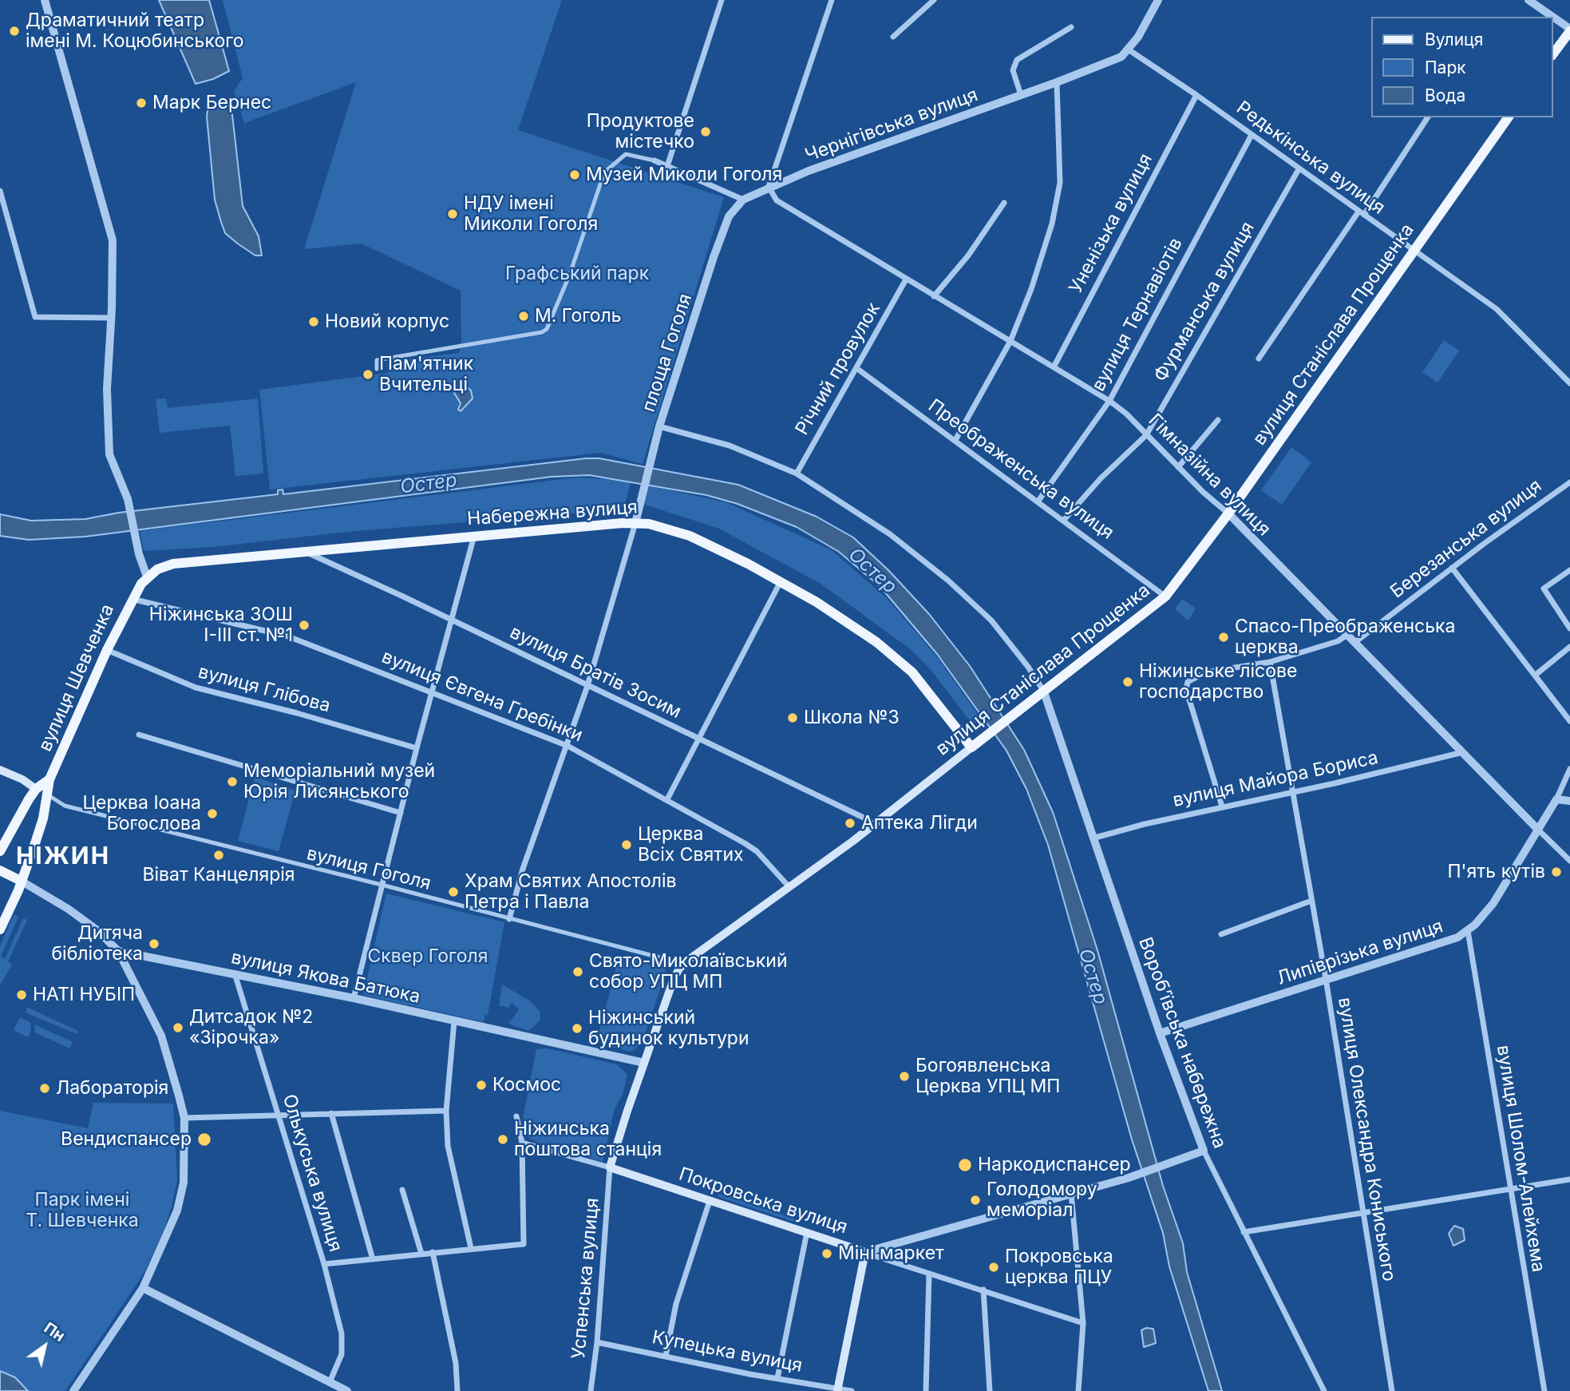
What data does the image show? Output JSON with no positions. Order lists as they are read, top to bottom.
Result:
{
  "streets": {
    "main road": [
      "вулиця Станіслава Прощенка",
      "Набережна вулиця",
      "вулиця Шевченка",
      "Покровська вулиця"
    ],
    "street": [
      "Чернігівська вулиця",
      "Редькінська вулиця",
      "Уненізька вулиця",
      "Фурманська вулиця",
      "вулиця Тернавіотів",
      "площа Гоголя",
      "Річний провулок",
      "Преображенська вулиця",
      "Гімназійна вулиця",
      "Березанська вулиця",
      "вулиця Братів Зосим",
      "вулиця Глібова",
      "вулиця Євгена Гребінки",
      "вулиця Майора Бориса",
      "вулиця Гоголя",
      "Липіврізька вулиця",
      "вулиця Якова Батюка",
      "Воробʼївська набережна",
      "вулиця Олександра Кониського",
      "вулиця Шолом-Алейхема",
      "Олькуська вулиця",
      "Успенська вулиця",
      "Купецька вулиця"
    ]
  },
  "crossings": [
    ["Чернігівська вулиця", "Редькінська вулиця"],
    ["Чернігівська вулиця", "площа Гоголя"],
    ["Чернігівська вулиця", "Гімназійна вулиця"],
    ["Редькінська вулиця", "Уненізька вулиця"],
    ["Редькінська вулиця", "Фурманська вулиця"],
    ["Редькінська вулиця", "вулиця Тернавіотів"],
    ["Редькінська вулиця", "вулиця Станіслава Прощенка"],
    ["Уненізька вулиця", "Гімназійна вулиця"],
    ["Фурманська вулиця", "Преображенська вулиця"],
    ["Фурманська вулиця", "Гімназійна вулиця"],
    ["вулиця Тернавіотів", "Преображенська вулиця"],
    ["вулиця Тернавіотів", "Гімназійна вулиця"],
    ["вулиця Станіслава Прощенка", "Преображенська вулиця"],
    ["вулиця Станіслава Прощенка", "Гімназійна вулиця"],
    ["вулиця Станіслава Прощенка", "Набережна вулиця"],
    ["вулиця Станіслава Прощенка", "вулиця Братів Зосим"],
    ["вулиця Станіслава Прощенка", "вулиця Євгена Гребінки"],
    ["вулиця Станіслава Прощенка", "вулиця Гоголя"],
    ["вулиця Станіслава Прощенка", "Воробʼївська набережна"],
    ["площа Гоголя", "Набережна вулиця"],
    ["Річний провулок", "Преображенська вулиця"],
    ["Річний провулок", "Гімназійна вулиця"],
    ["Гімназійна вулиця", "Березанська вулиця"],
    ["Гімназійна вулиця", "вулиця Майора Бориса"],
    ["Гімназійна вулиця", "Липіврізька вулиця"],
    ["Набережна вулиця", "вулиця Братів Зосим"],
    ["Набережна вулиця", "вулиця Шевченка"],
    ["Набережна вулиця", "вулиця Євгена Гребінки"],
    ["вулиця Шевченка", "вулиця Глібова"],
    ["вулиця Шевченка", "вулиця Євгена Гребінки"],
    ["вулиця Майора Бориса", "Воробʼївська набережна"],
    ["вулиця Майора Бориса", "вулиця Олександра Кониського"],
    ["Липіврізька вулиця", "Воробʼївська набережна"],
    ["Липіврізька вулиця", "вулиця Олександра Кониського"],
    ["Липіврізька вулиця", "вулиця Шолом-Алейхема"],
    ["вулиця Якова Батюка", "Олькуська вулиця"],
    ["Воробʼївська набережна", "Покровська вулиця"],
    ["Покровська вулиця", "Успенська вулиця"],
    ["Успенська вулиця", "Купецька вулиця"]
  ],
  "districts": ["НІЖИН"],
  "water": ["Остер"],
  "parks": ["Графський парк", "Сквер Гоголя", "Парк імені Т. Шевченка"],
  "places": [
    "Драматичний театр імені М. Коцюбинського",
    "Марк Бернес",
    "Продуктове містечко",
    "Музей Миколи Гоголя",
    "НДУ імені Миколи Гоголя",
    "М. Гоголь",
    "Новий корпус",
    "Пам'ятник Вчительці",
    "Ніжинська ЗОШ І-ІІІ ст. №1",
    "Спасо-Преображенська церква",
    "Ніжинське лісове господарство",
    "Школа №3",
    "Меморіальний музей Юрія Лисянського",
    "Церква Іоана Богослова",
    "Аптека Лігди",
    "Церква Всіх Святих",
    "Віват Канцелярія",
    "П'ять кутів",
    "Храм Святих Апостолів Петра і Павла",
    "Дитяча бібліотека",
    "Свято-Миколаївський собор УПЦ МП",
    "НАТІ НУБІП",
    "Дитсадок №2 «Зірочка»",
    "Ніжинський будинок культури",
    "Богоявленська Церква УПЦ МП",
    "Космос",
    "Лабораторія",
    "Вендиспансер",
    "Ніжинська поштова станція",
    "Наркодиспансер",
    "Голодомору меморіал",
    "Міні маркет",
    "Покровська церква ПЦУ"
  ],
  "legend": ["Вулиця", "Парк", "Вода"],
  "north": "top right"
}
